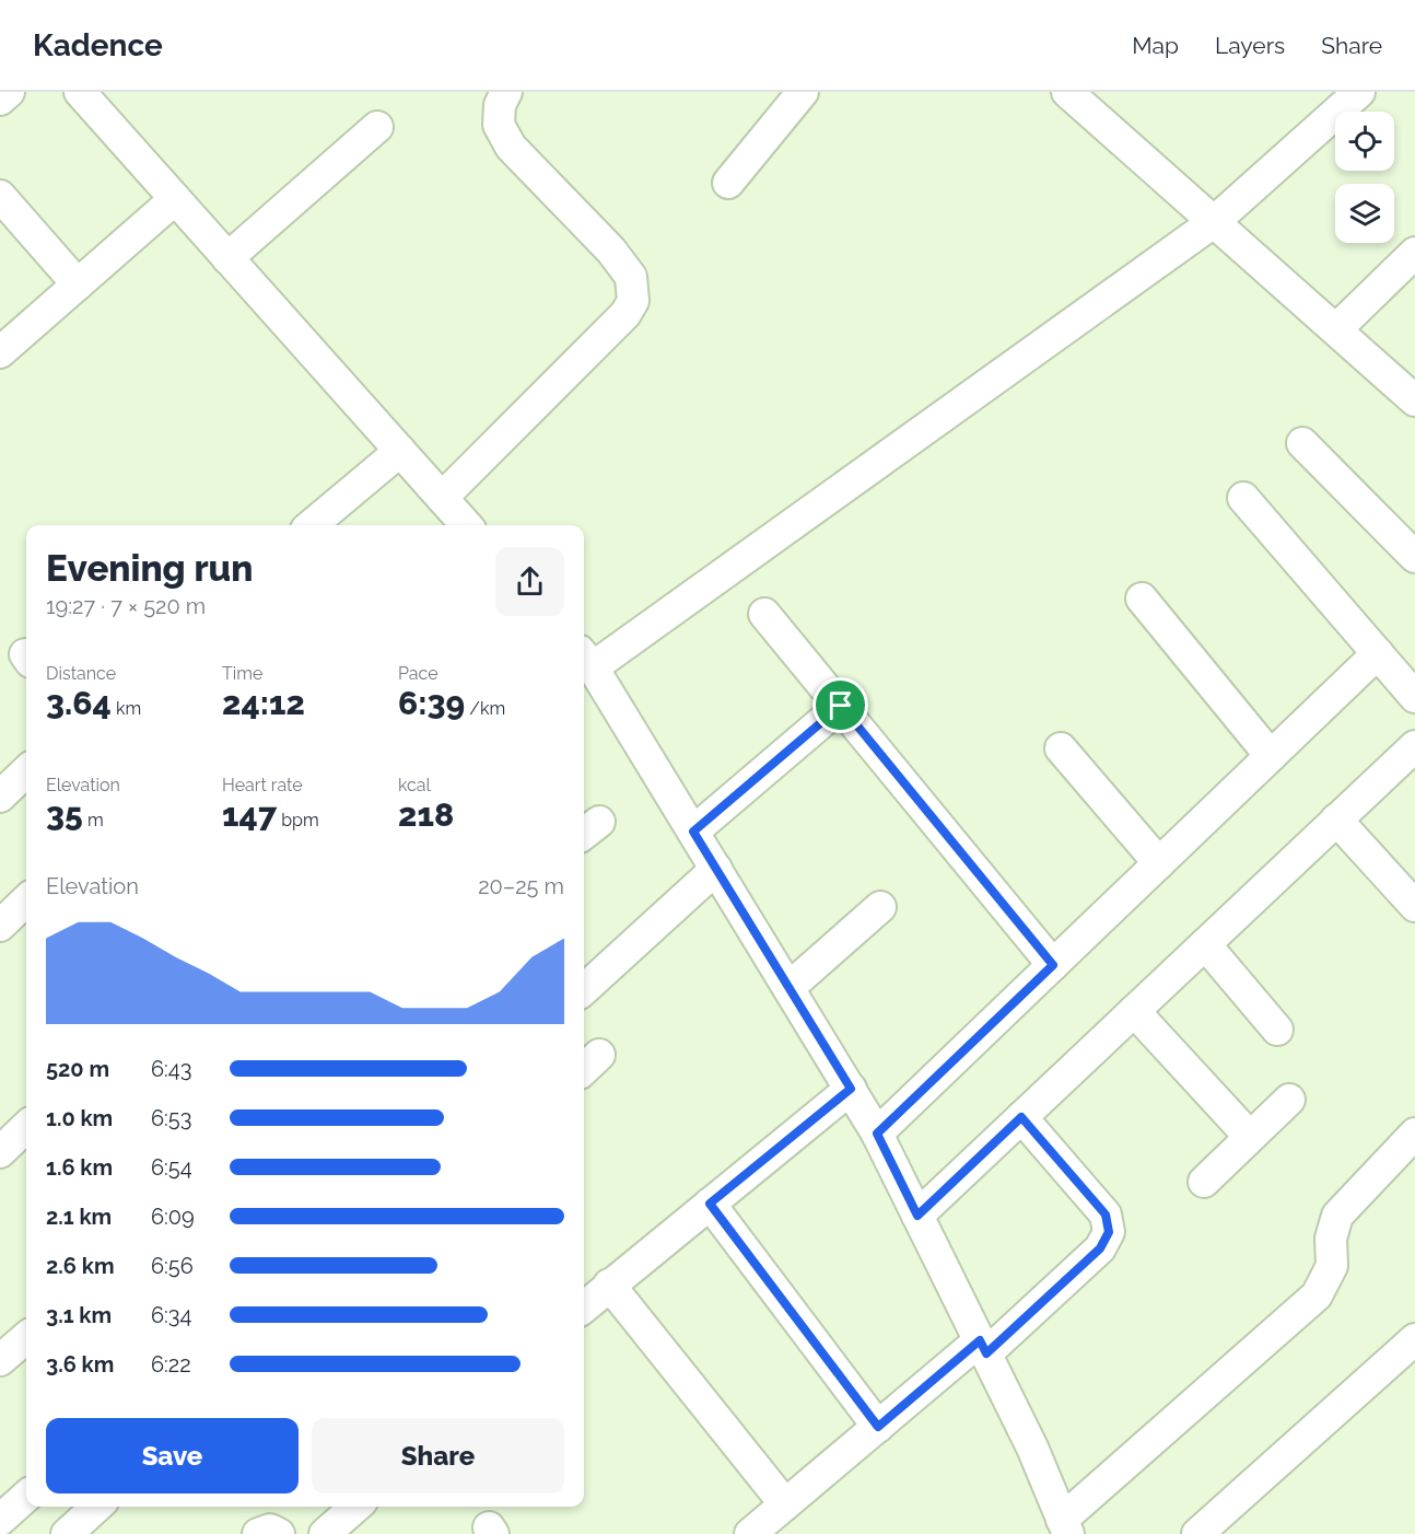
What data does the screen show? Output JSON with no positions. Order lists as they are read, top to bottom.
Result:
{
  "page": {
    "header": "Kadence",
    "nav": ["Map", "Layers", "Share"],
    "heading": ["Evening run", "19:27 · 7 × 520 m"],
    "stats": [
      ["Distance", "3.64 km"],
      ["Time", "24:12"],
      ["Pace", "6:39 /km"],
      ["Elevation", "35 m"],
      ["Heart rate", "147 bpm"],
      ["kcal", "218"]
    ],
    "chart": ["Elevation", "20–25 m"],
    "list": [
      {
        "name": "520 m",
        "note": "6:43"
      },
      {
        "name": "1.0 km",
        "note": "6:53"
      },
      {
        "name": "1.6 km",
        "note": "6:54"
      },
      {
        "name": "2.1 km",
        "note": "6:09"
      },
      {
        "name": "2.6 km",
        "note": "6:56"
      },
      {
        "name": "3.1 km",
        "note": "6:34"
      },
      {
        "name": "3.6 km",
        "note": "6:22"
      }
    ],
    "buttons": ["Save", "Share"]
  }
}
